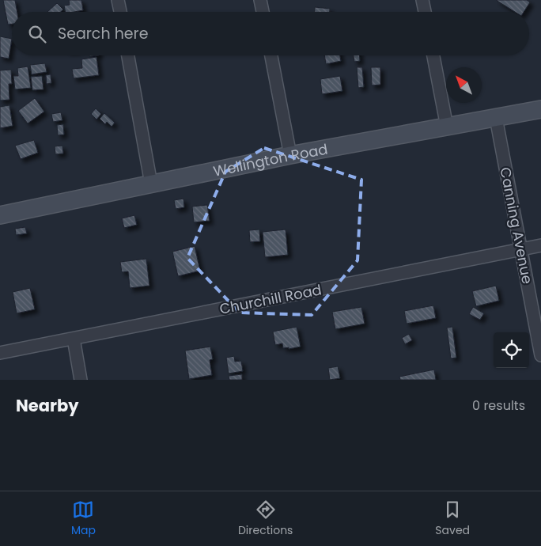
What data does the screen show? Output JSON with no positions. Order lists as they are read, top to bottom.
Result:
{
  "streets": {
    "main road": ["Wellington Road"],
    "street": ["Canning Avenue", "Churchill Road"]
  },
  "crossings": [
    ["Wellington Road", "Canning Avenue"],
    ["Canning Avenue", "Churchill Road"]
  ],
  "north": "top left",
  "page": {
    "search": "Search here",
    "heading": ["Nearby", "0 results"],
    "nav": ["Map", "Directions", "Saved"]
  }
}
